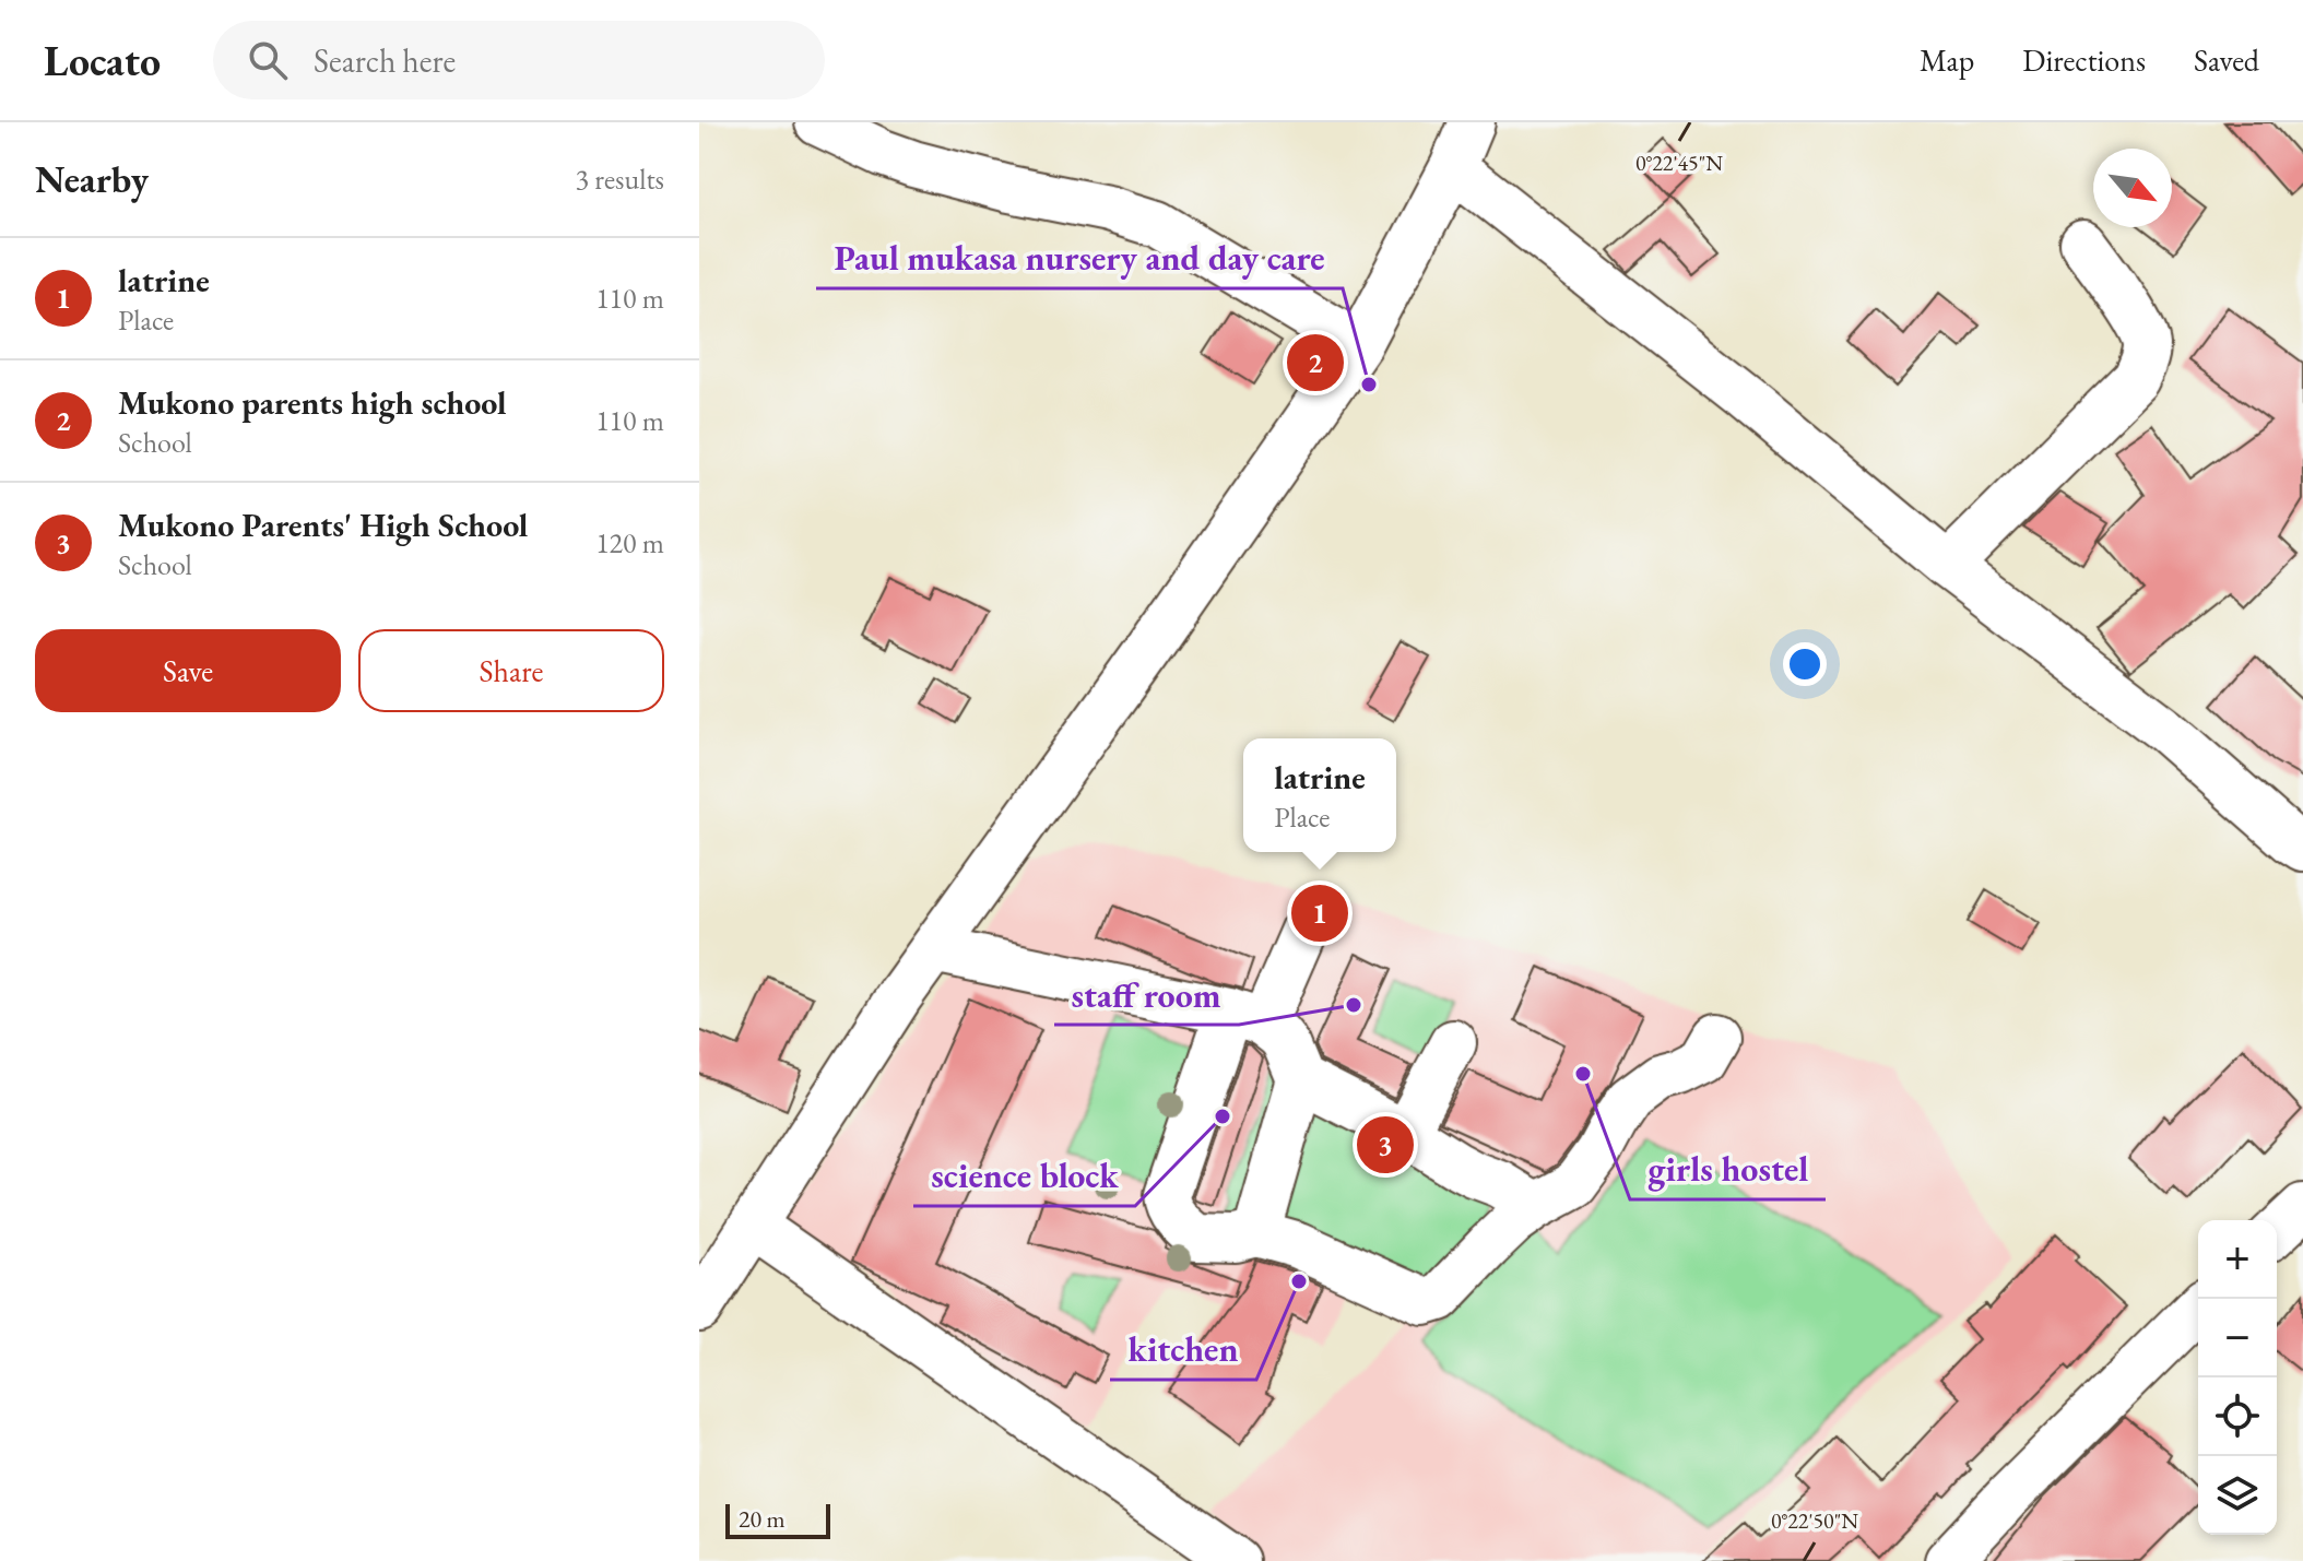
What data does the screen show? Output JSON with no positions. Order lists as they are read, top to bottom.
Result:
{
  "places": [
    "Paul mukasa nursery and day care",
    "staff room",
    "girls hostel",
    "science block",
    "kitchen"
  ],
  "scale_bar": "20 m",
  "north": "bottom right",
  "page": {
    "header": "Locato",
    "search": "Search here",
    "nav": ["Map", "Directions", "Saved"],
    "heading": ["Nearby", "3 results"],
    "list": [
      {
        "mark": "1",
        "name": "latrine",
        "note": "Place",
        "value": "110 m"
      },
      {
        "mark": "2",
        "name": "Mukono parents high school",
        "note": "School",
        "value": "110 m"
      },
      {
        "mark": "3",
        "name": "Mukono Parents' High School",
        "note": "School",
        "value": "120 m"
      }
    ],
    "pins": ["2", "1", "3"],
    "buttons": ["Save", "Share"],
    "popup": ["latrine", "Place"],
    "map_buttons": ["+", "−"],
    "scale": "20 m"
  },
  "coordinates": ["0°22'45\"N", "0°22'50\"N"]
}
